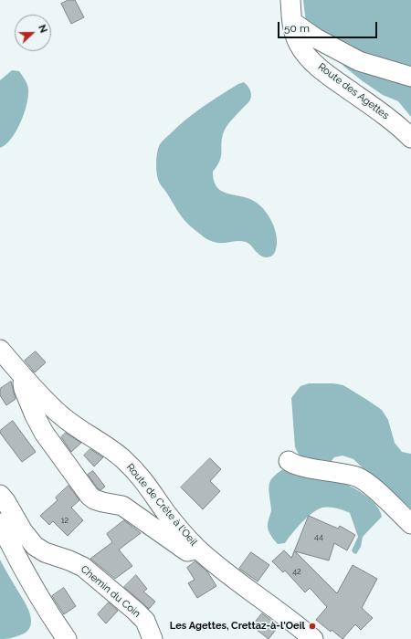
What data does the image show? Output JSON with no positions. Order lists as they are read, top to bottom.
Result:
{
  "streets": {
    "street": ["Route des Agettes", "Route de Crête à l'Oeil", "Chemin du Coin"]
  },
  "places": ["Les Agettes, Crettaz-à-l'Oeil"],
  "house_numbers": ["12", "44", "42"],
  "scale_bar": "50 m",
  "north": "right"
}
